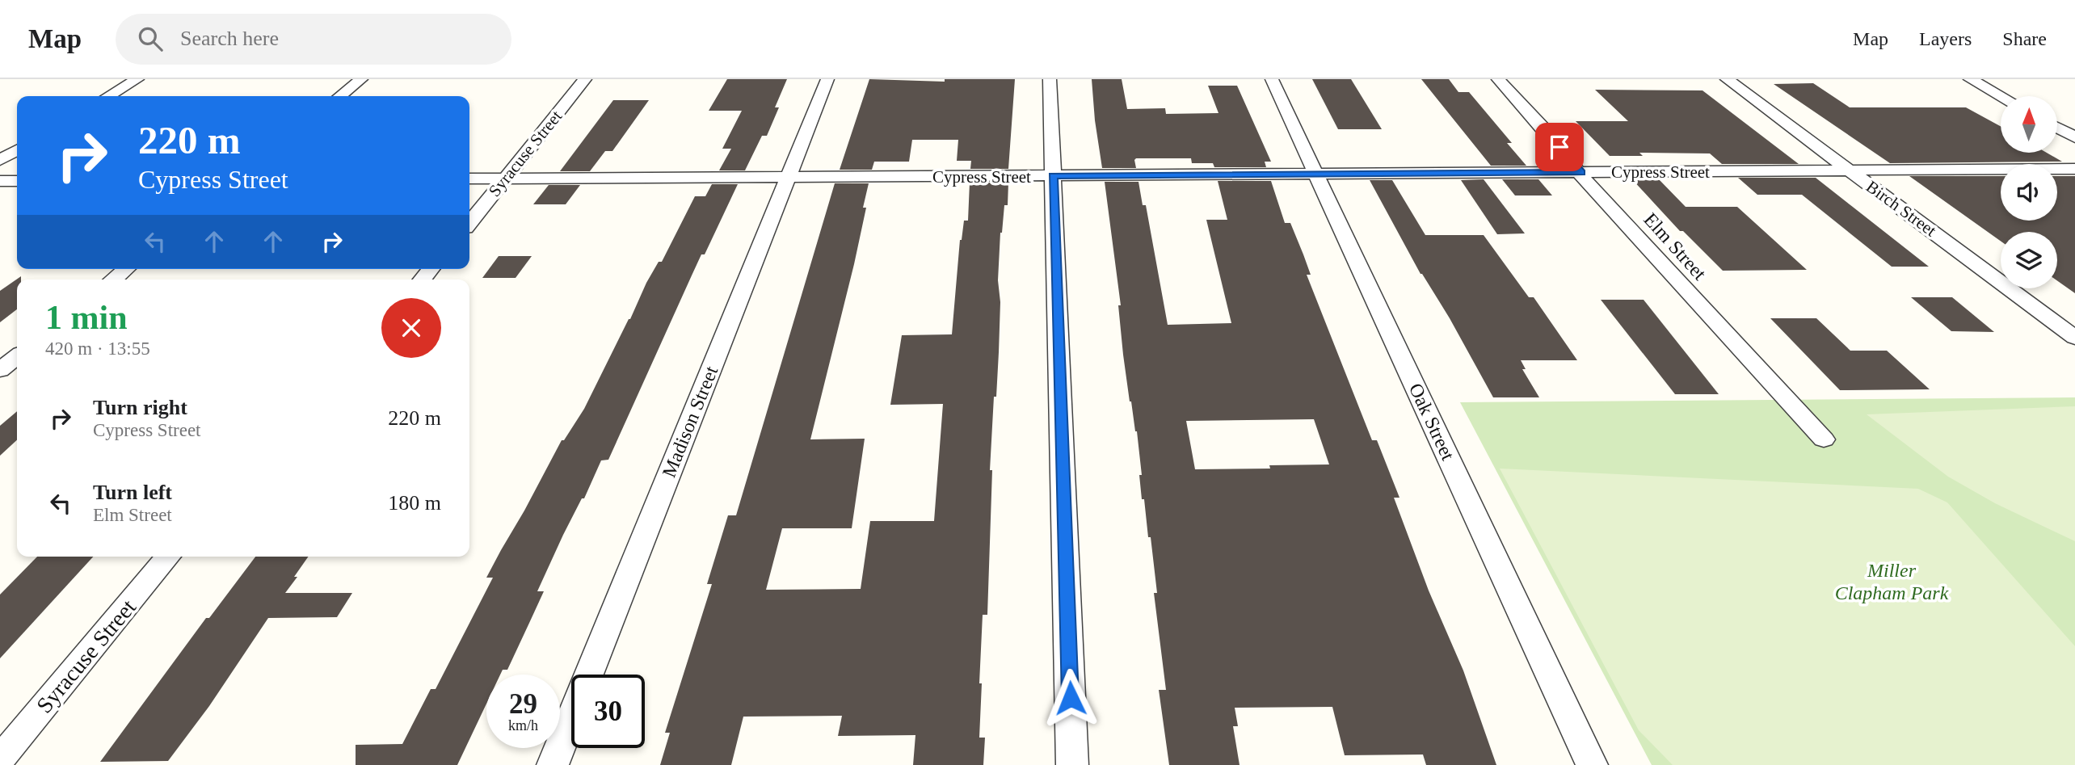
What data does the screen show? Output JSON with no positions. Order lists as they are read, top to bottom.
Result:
{
  "streets": {
    "street": [
      "Syracuse Street",
      "Cypress Street",
      "Birch Street",
      "Elm Street",
      "Madison Street",
      "Oak Street"
    ]
  },
  "crossings": [
    ["Syracuse Street", "Cypress Street"],
    ["Cypress Street", "Birch Street"],
    ["Cypress Street", "Elm Street"],
    ["Cypress Street", "Madison Street"],
    ["Cypress Street", "Oak Street"]
  ],
  "parks": ["Miller Clapham Park"],
  "north": "top",
  "page": {
    "header": "Map",
    "search": "Search here",
    "nav": ["Map", "Layers", "Share"],
    "turn": ["220 m", "Cypress Street"],
    "heading": ["1 min", "420 m · 13:55"],
    "list": [
      {
        "name": "Turn right",
        "note": "Cypress Street",
        "value": "220 m"
      },
      {
        "name": "Turn left",
        "note": "Elm Street",
        "value": "180 m"
      }
    ],
    "speed": "29 km/h",
    "limit": "30"
  }
}
